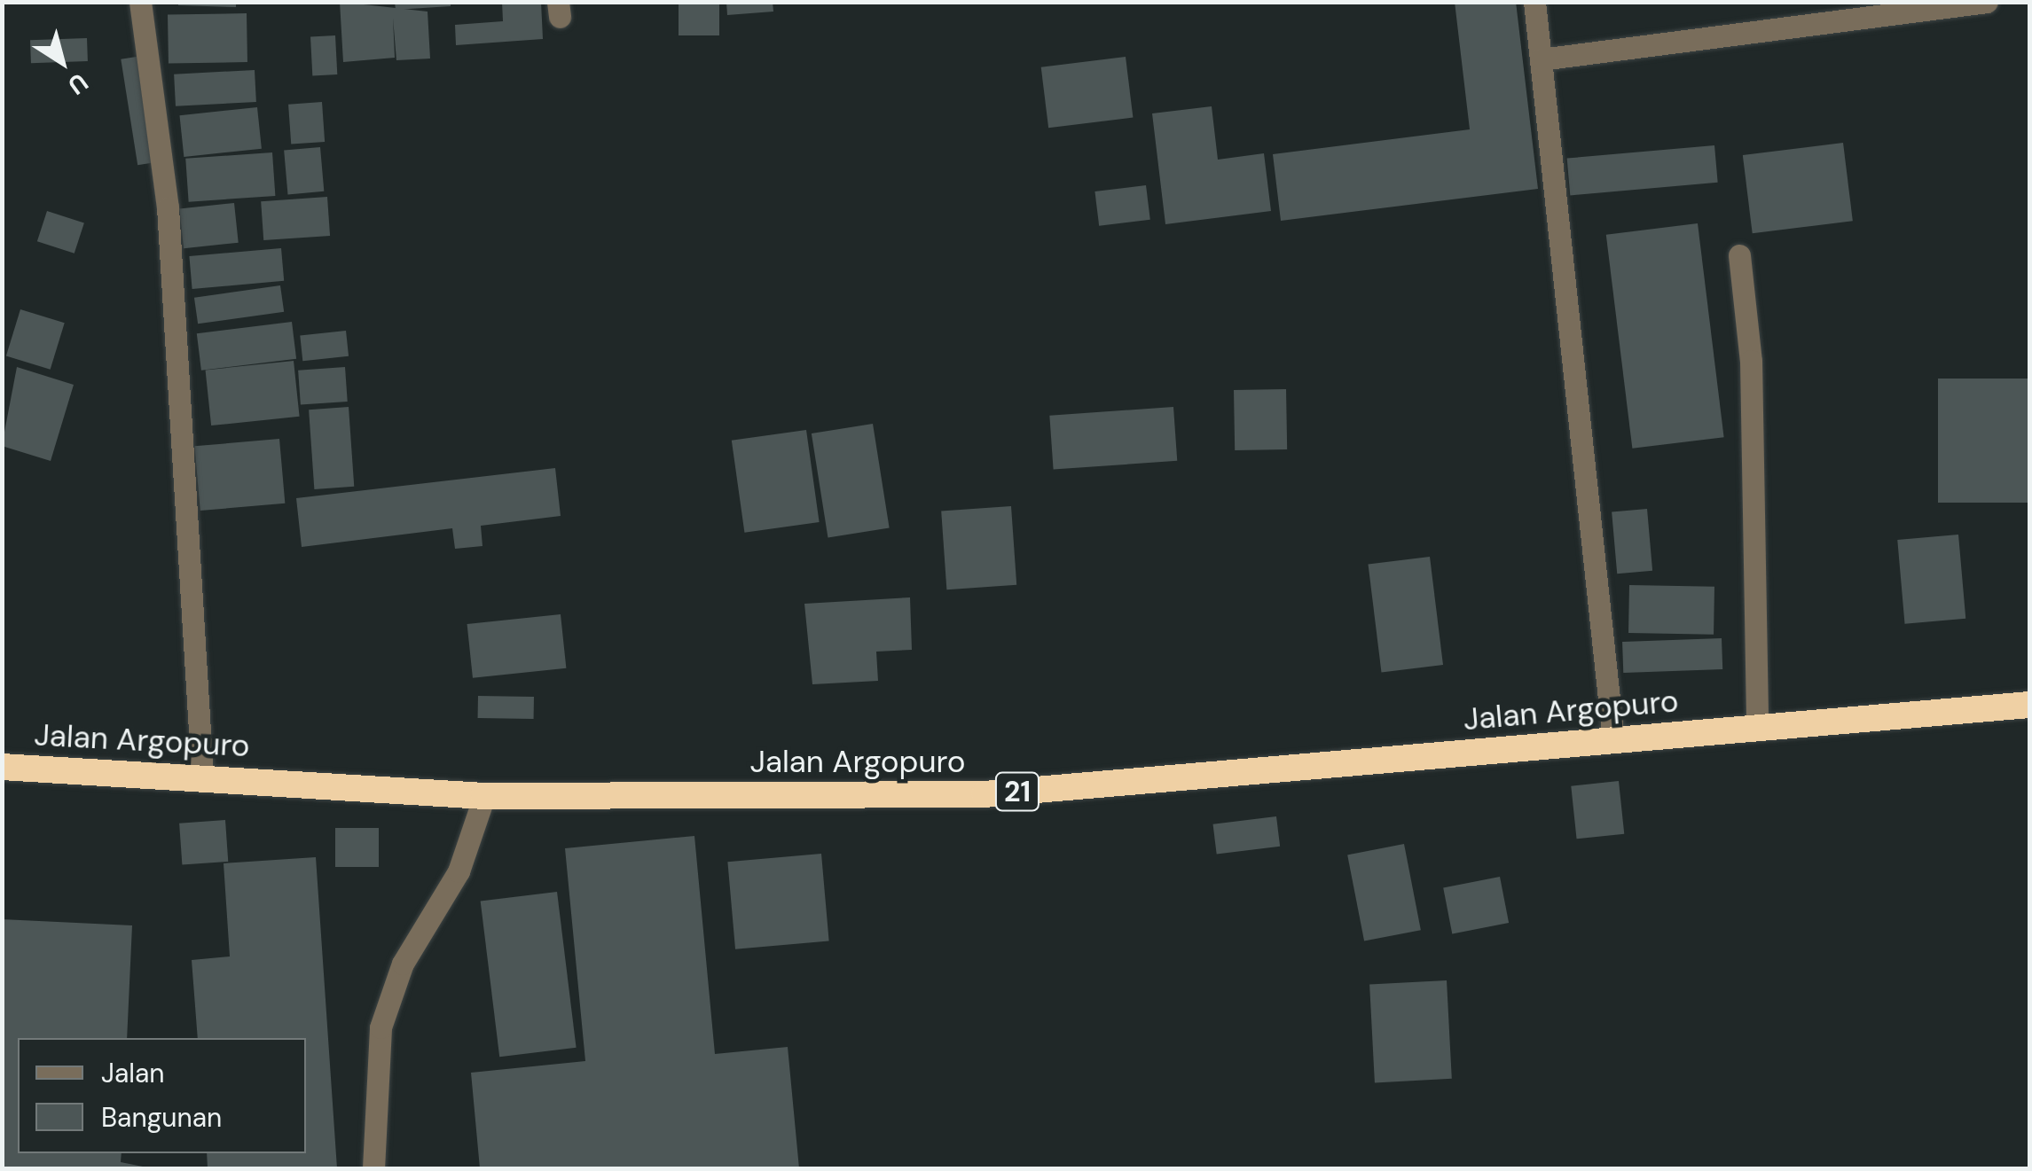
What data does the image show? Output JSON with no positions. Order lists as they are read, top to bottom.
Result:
{
  "streets": {
    "highway": ["Jalan Argopuro", "21"]
  },
  "legend": ["Jalan", "Bangunan"],
  "north": "bottom right"
}
